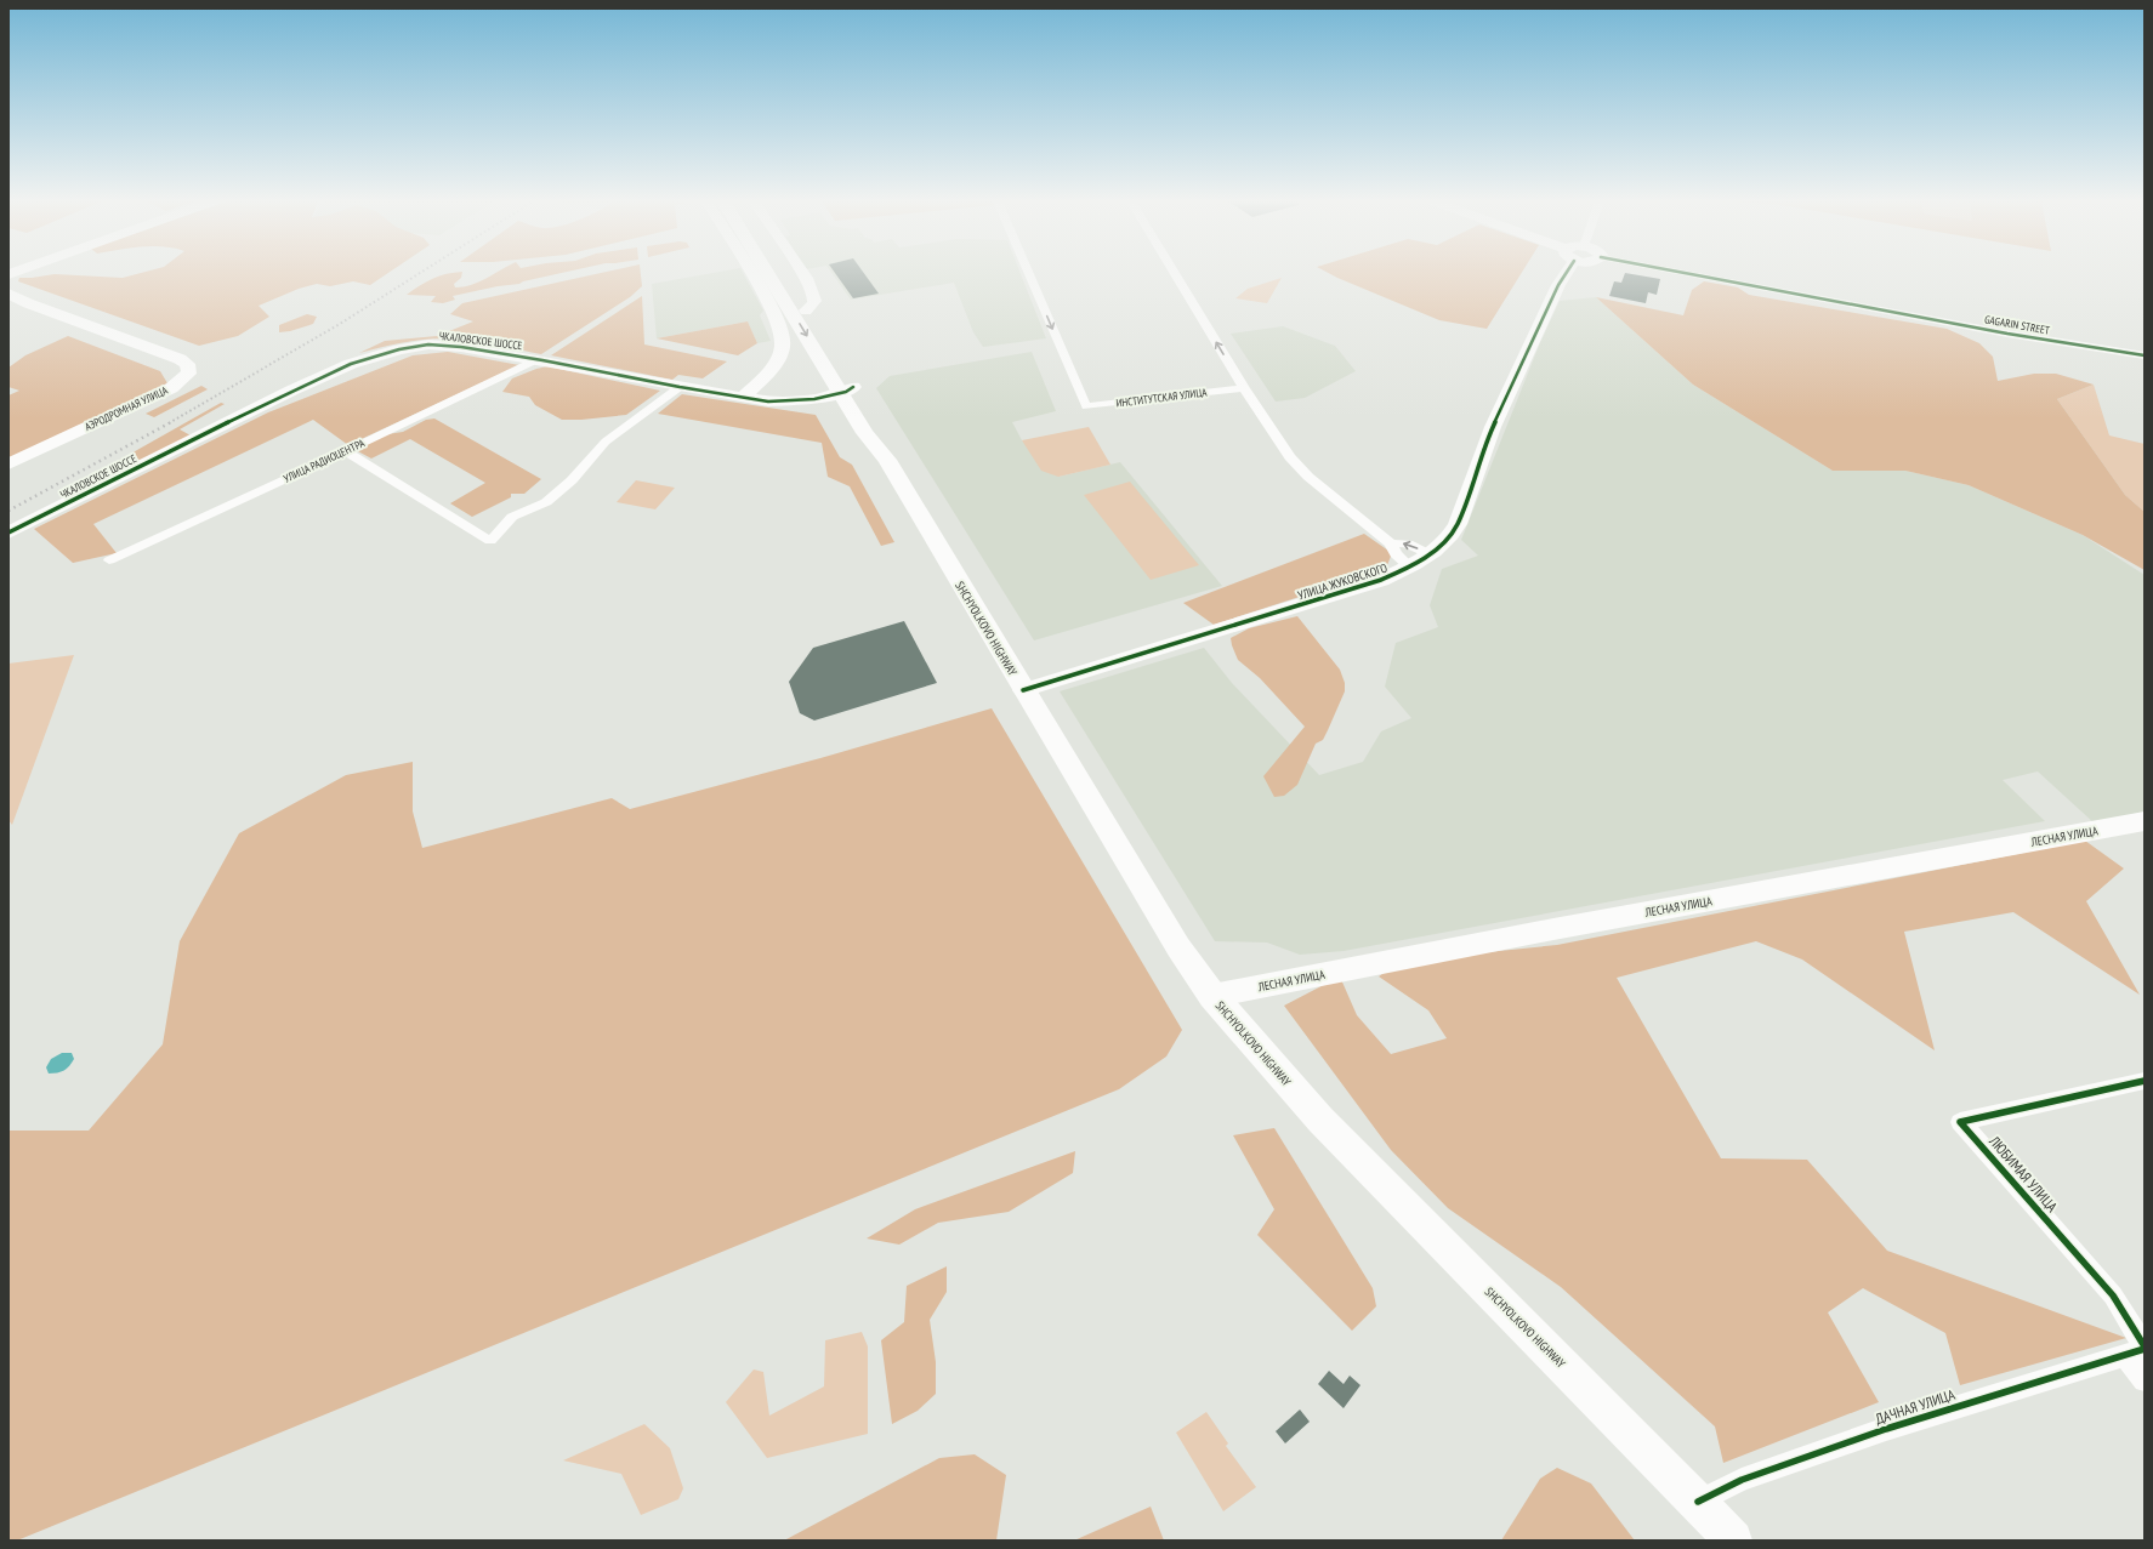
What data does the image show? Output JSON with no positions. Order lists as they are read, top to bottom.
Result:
{
  "streets": {
    "main road": ["SHCHYOLKOVO HIGHWAY"],
    "street": [
      "GAGARIN STREET",
      "ЧКАЛОВСКОЕ ШОССЕ",
      "ИНСТИТУТСКАЯ УЛИЦА",
      "АЭРОДРОМНАЯ УЛИЦА",
      "УЛИЦА РАДИОЦЕНТРА",
      "УЛИЦА ЖУКОВСКОГО",
      "ЛЕСНАЯ УЛИЦА",
      "ЛЮБИМАЯ УЛИЦА",
      "ДАЧНАЯ УЛИЦА"
    ]
  },
  "crossings": [
    ["ЧКАЛОВСКОЕ ШОССЕ", "УЛИЦА РАДИОЦЕНТРА"],
    ["ЧКАЛОВСКОЕ ШОССЕ", "SHCHYOLKOVO HIGHWAY"],
    ["УЛИЦА ЖУКОВСКОГО", "SHCHYOLKOVO HIGHWAY"],
    ["SHCHYOLKOVO HIGHWAY", "ЛЕСНАЯ УЛИЦА"],
    ["SHCHYOLKOVO HIGHWAY", "ДАЧНАЯ УЛИЦА"],
    ["ЛЮБИМАЯ УЛИЦА", "ДАЧНАЯ УЛИЦА"]
  ],
  "one_way": ["ИНСТИТУТСКАЯ УЛИЦА"]
}
